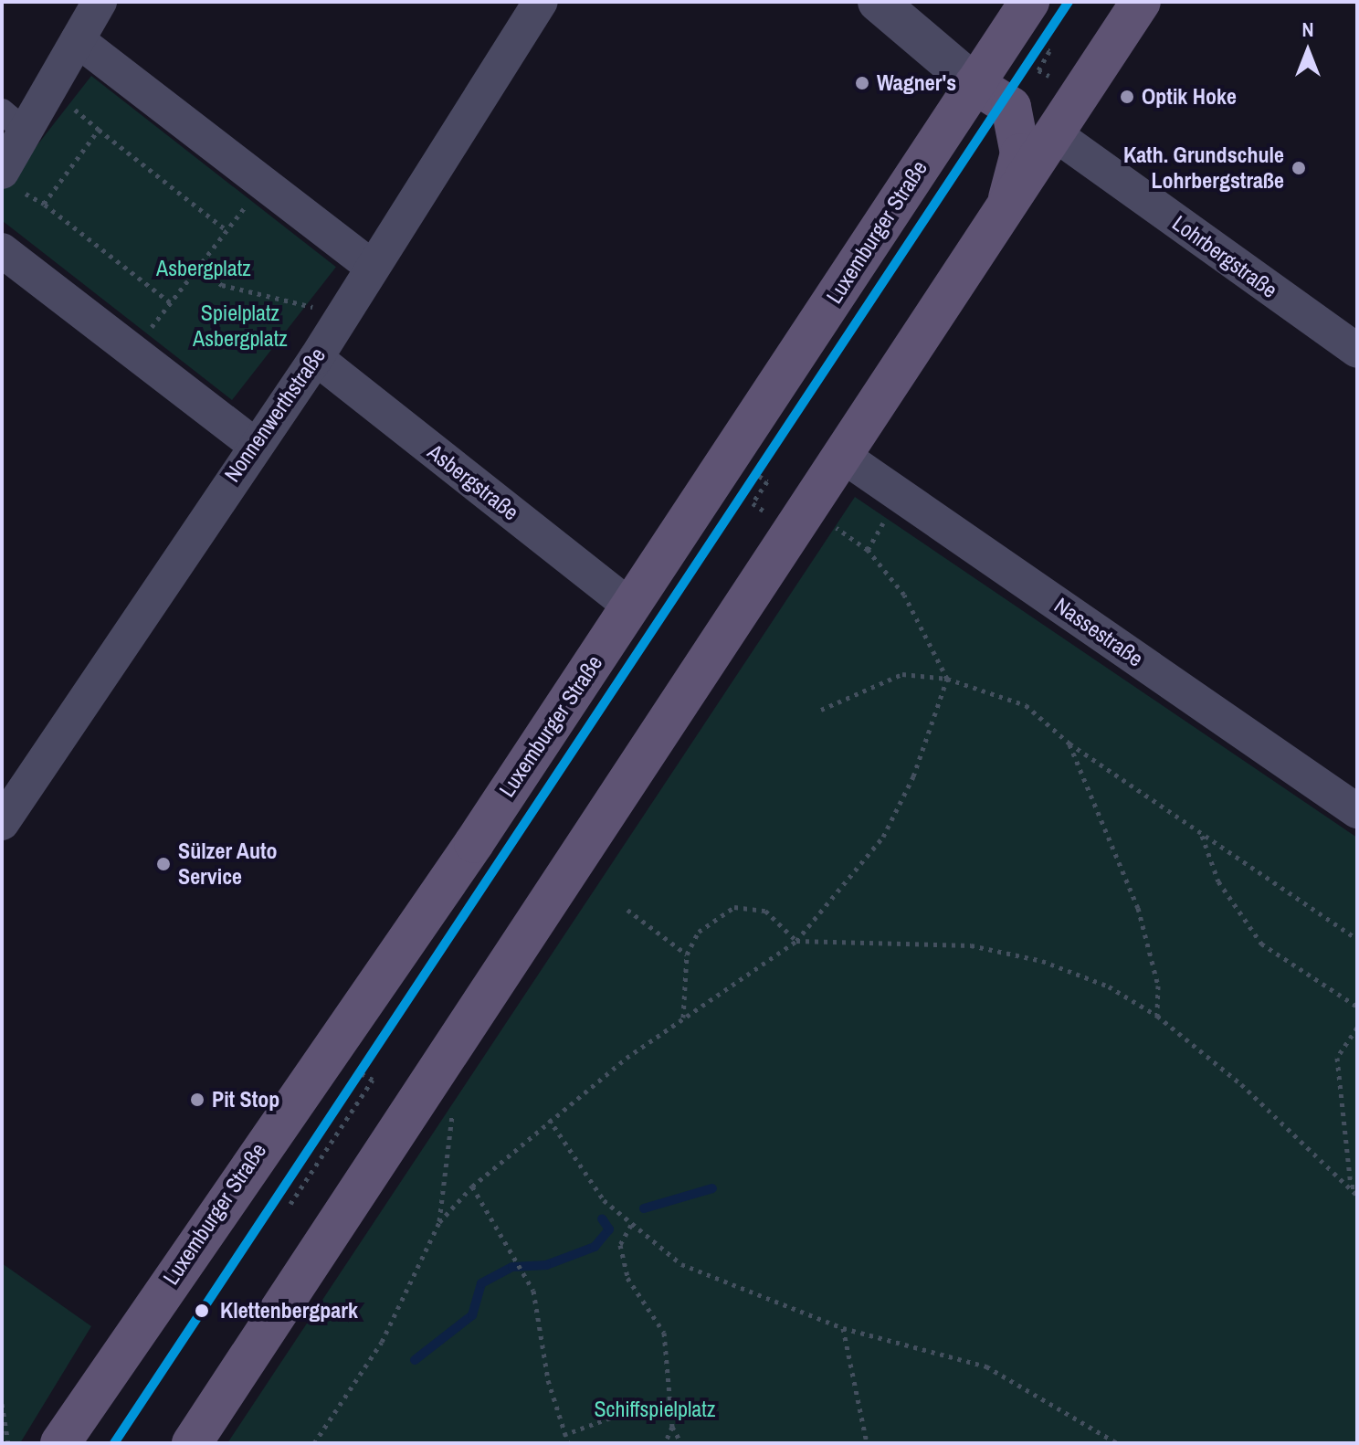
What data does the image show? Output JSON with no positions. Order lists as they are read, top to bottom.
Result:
{
  "streets": {
    "main road": ["Luxemburger Straße"],
    "street": [
      "Lohrbergstraße",
      "Nonnenwerthstraße",
      "Asbergstraße",
      "Nassestraße"
    ]
  },
  "crossings": [
    ["Luxemburger Straße", "Asbergstraße"],
    ["Nonnenwerthstraße", "Asbergstraße"]
  ],
  "parks": ["Asbergplatz", "Spielplatz Asbergplatz", "Schiffspielplatz"],
  "places": [
    "Wagner's",
    "Optik Hoke",
    "Kath. Grundschule Lohrbergstraße",
    "Sülzer Auto Service",
    "Pit Stop",
    "Klettenbergpark"
  ],
  "north": "top"
}
